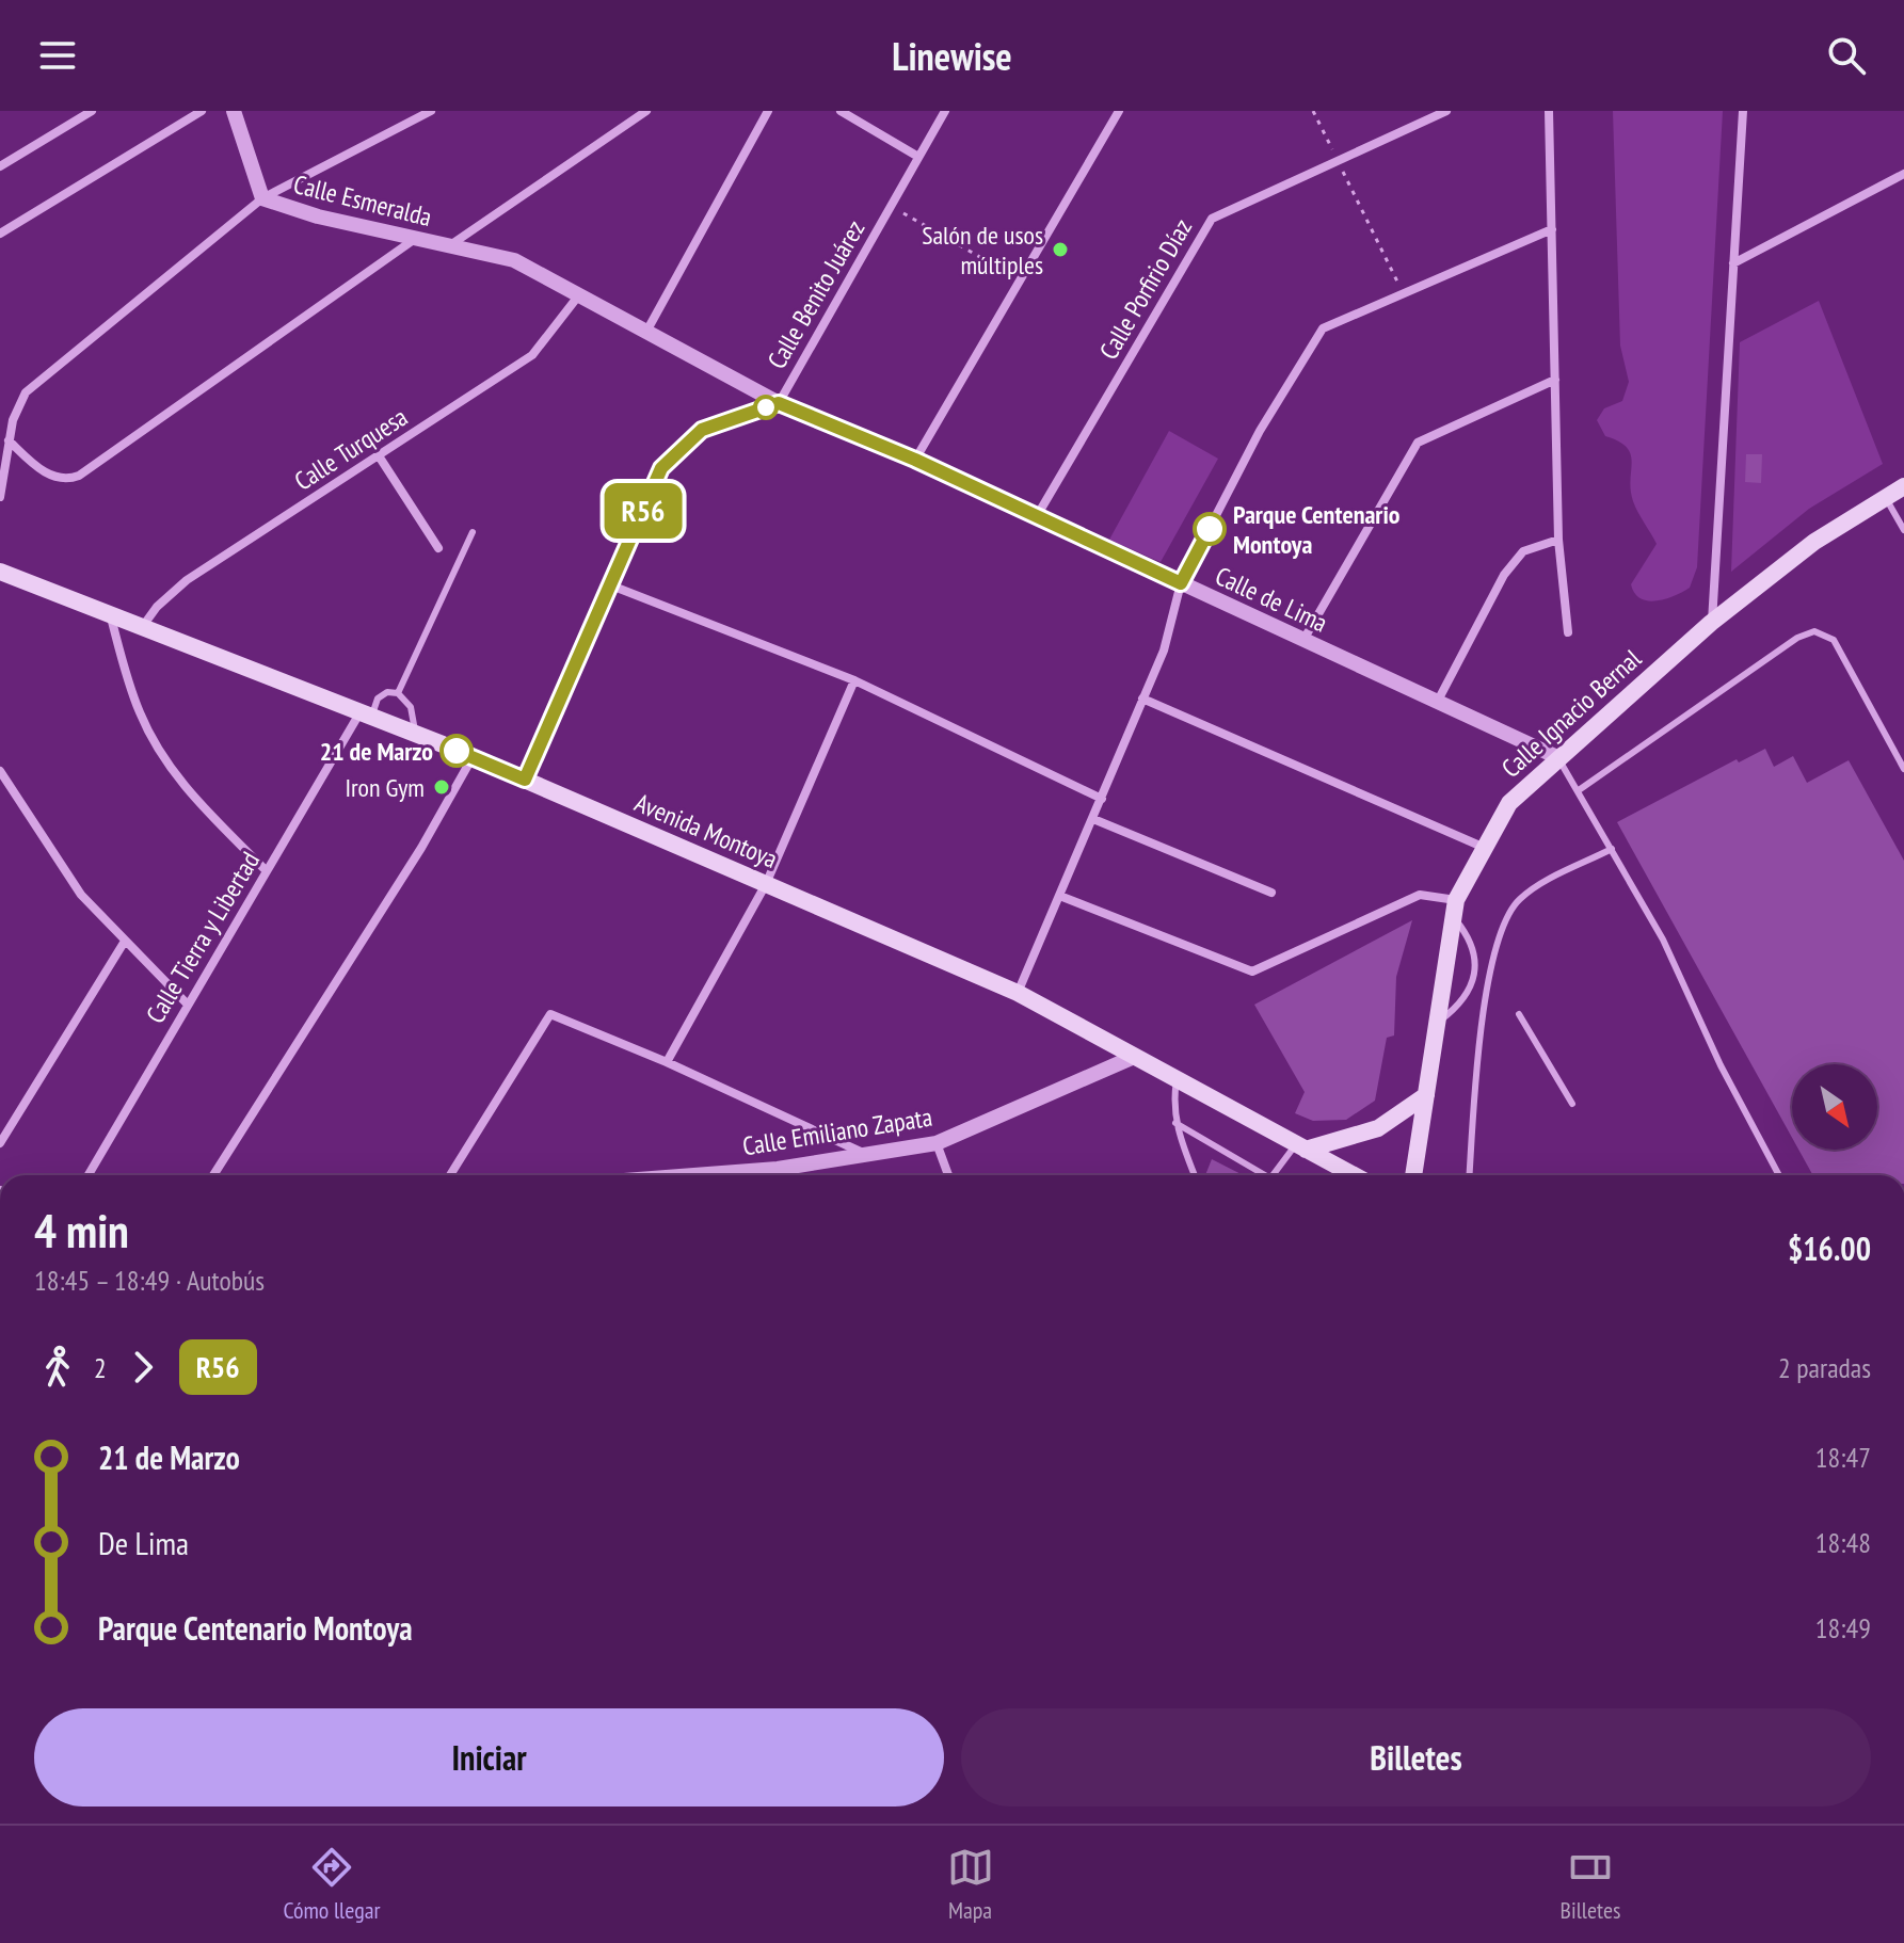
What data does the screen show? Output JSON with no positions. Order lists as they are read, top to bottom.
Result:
{
  "streets": {
    "main road": ["Calle Ignacio Bernal", "Avenida Montoya"],
    "street": [
      "Calle Esmeralda",
      "Calle Porfirio Díaz",
      "Calle Benito Juárez",
      "Calle Turquesa",
      "Calle de Lima",
      "Calle Tierra y Libertad",
      "Calle Emiliano Zapata"
    ]
  },
  "crossings": [
    ["Calle Esmeralda", "Calle Benito Juárez"],
    ["Calle Esmeralda", "Calle Turquesa"],
    ["Calle Esmeralda", "Calle de Lima"],
    ["Calle Porfirio Díaz", "Calle de Lima"],
    ["Calle Benito Juárez", "Calle de Lima"],
    ["Calle Benito Juárez", "Avenida Montoya"],
    ["Calle Turquesa", "Avenida Montoya"],
    ["Calle de Lima", "Calle Ignacio Bernal"],
    ["Avenida Montoya", "Calle Tierra y Libertad"],
    ["Avenida Montoya", "Calle Emiliano Zapata"]
  ],
  "places": [
    "Salón de usos múltiples",
    "Parque Centenario Montoya",
    "21 de Marzo",
    "Iron Gym"
  ],
  "lines": ["bus line R56"],
  "north": "bottom right",
  "page": {
    "header": "Linewise",
    "on_map": "R56",
    "heading": ["4 min", "18:45 – 18:49 · Autobús", "$16.00"],
    "legs": ["2", "R56", "2 paradas"],
    "list": [
      {
        "name": "21 de Marzo",
        "value": "18:47"
      },
      {
        "name": "De Lima",
        "value": "18:48"
      },
      {
        "name": "Parque Centenario Montoya",
        "value": "18:49"
      }
    ],
    "buttons": ["Iniciar", "Billetes"],
    "tabs": ["Cómo llegar", "Mapa", "Billetes"]
  }
}
